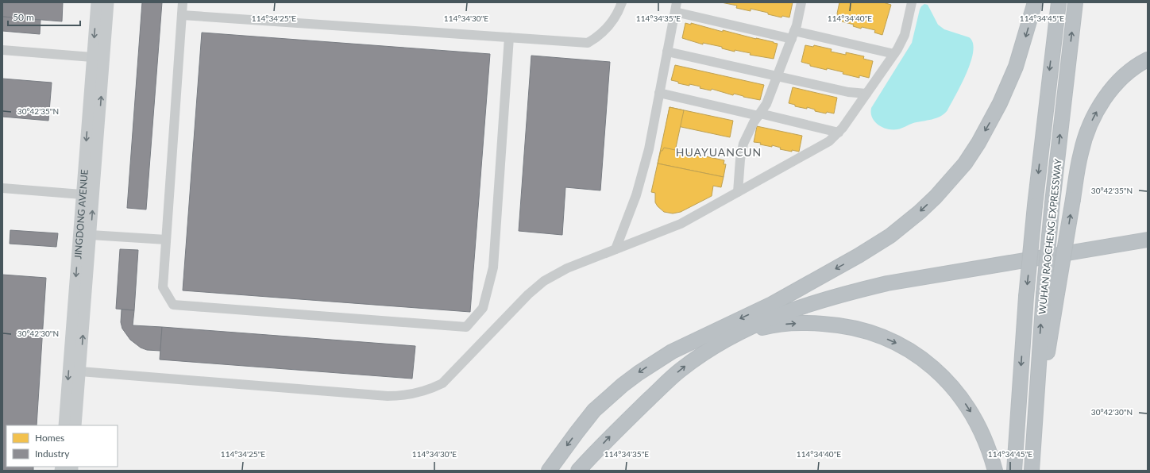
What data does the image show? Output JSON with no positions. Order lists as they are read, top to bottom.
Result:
{
  "streets": {
    "highway": ["WUHAN RAOCHENG EXPRESSWAY"],
    "main road": ["JINGDONG AVENUE"]
  },
  "districts": ["HUAYUANCUN"],
  "legend": ["Homes", "Industry"],
  "scale_bar": "50 m",
  "coordinates": [
    "114°34'25\"E",
    "114°34'30\"E",
    "114°34'35\"E",
    "114°34'40\"E",
    "114°34'45\"E",
    "30°42'35\"N",
    "30°42'30\"N"
  ]
}
